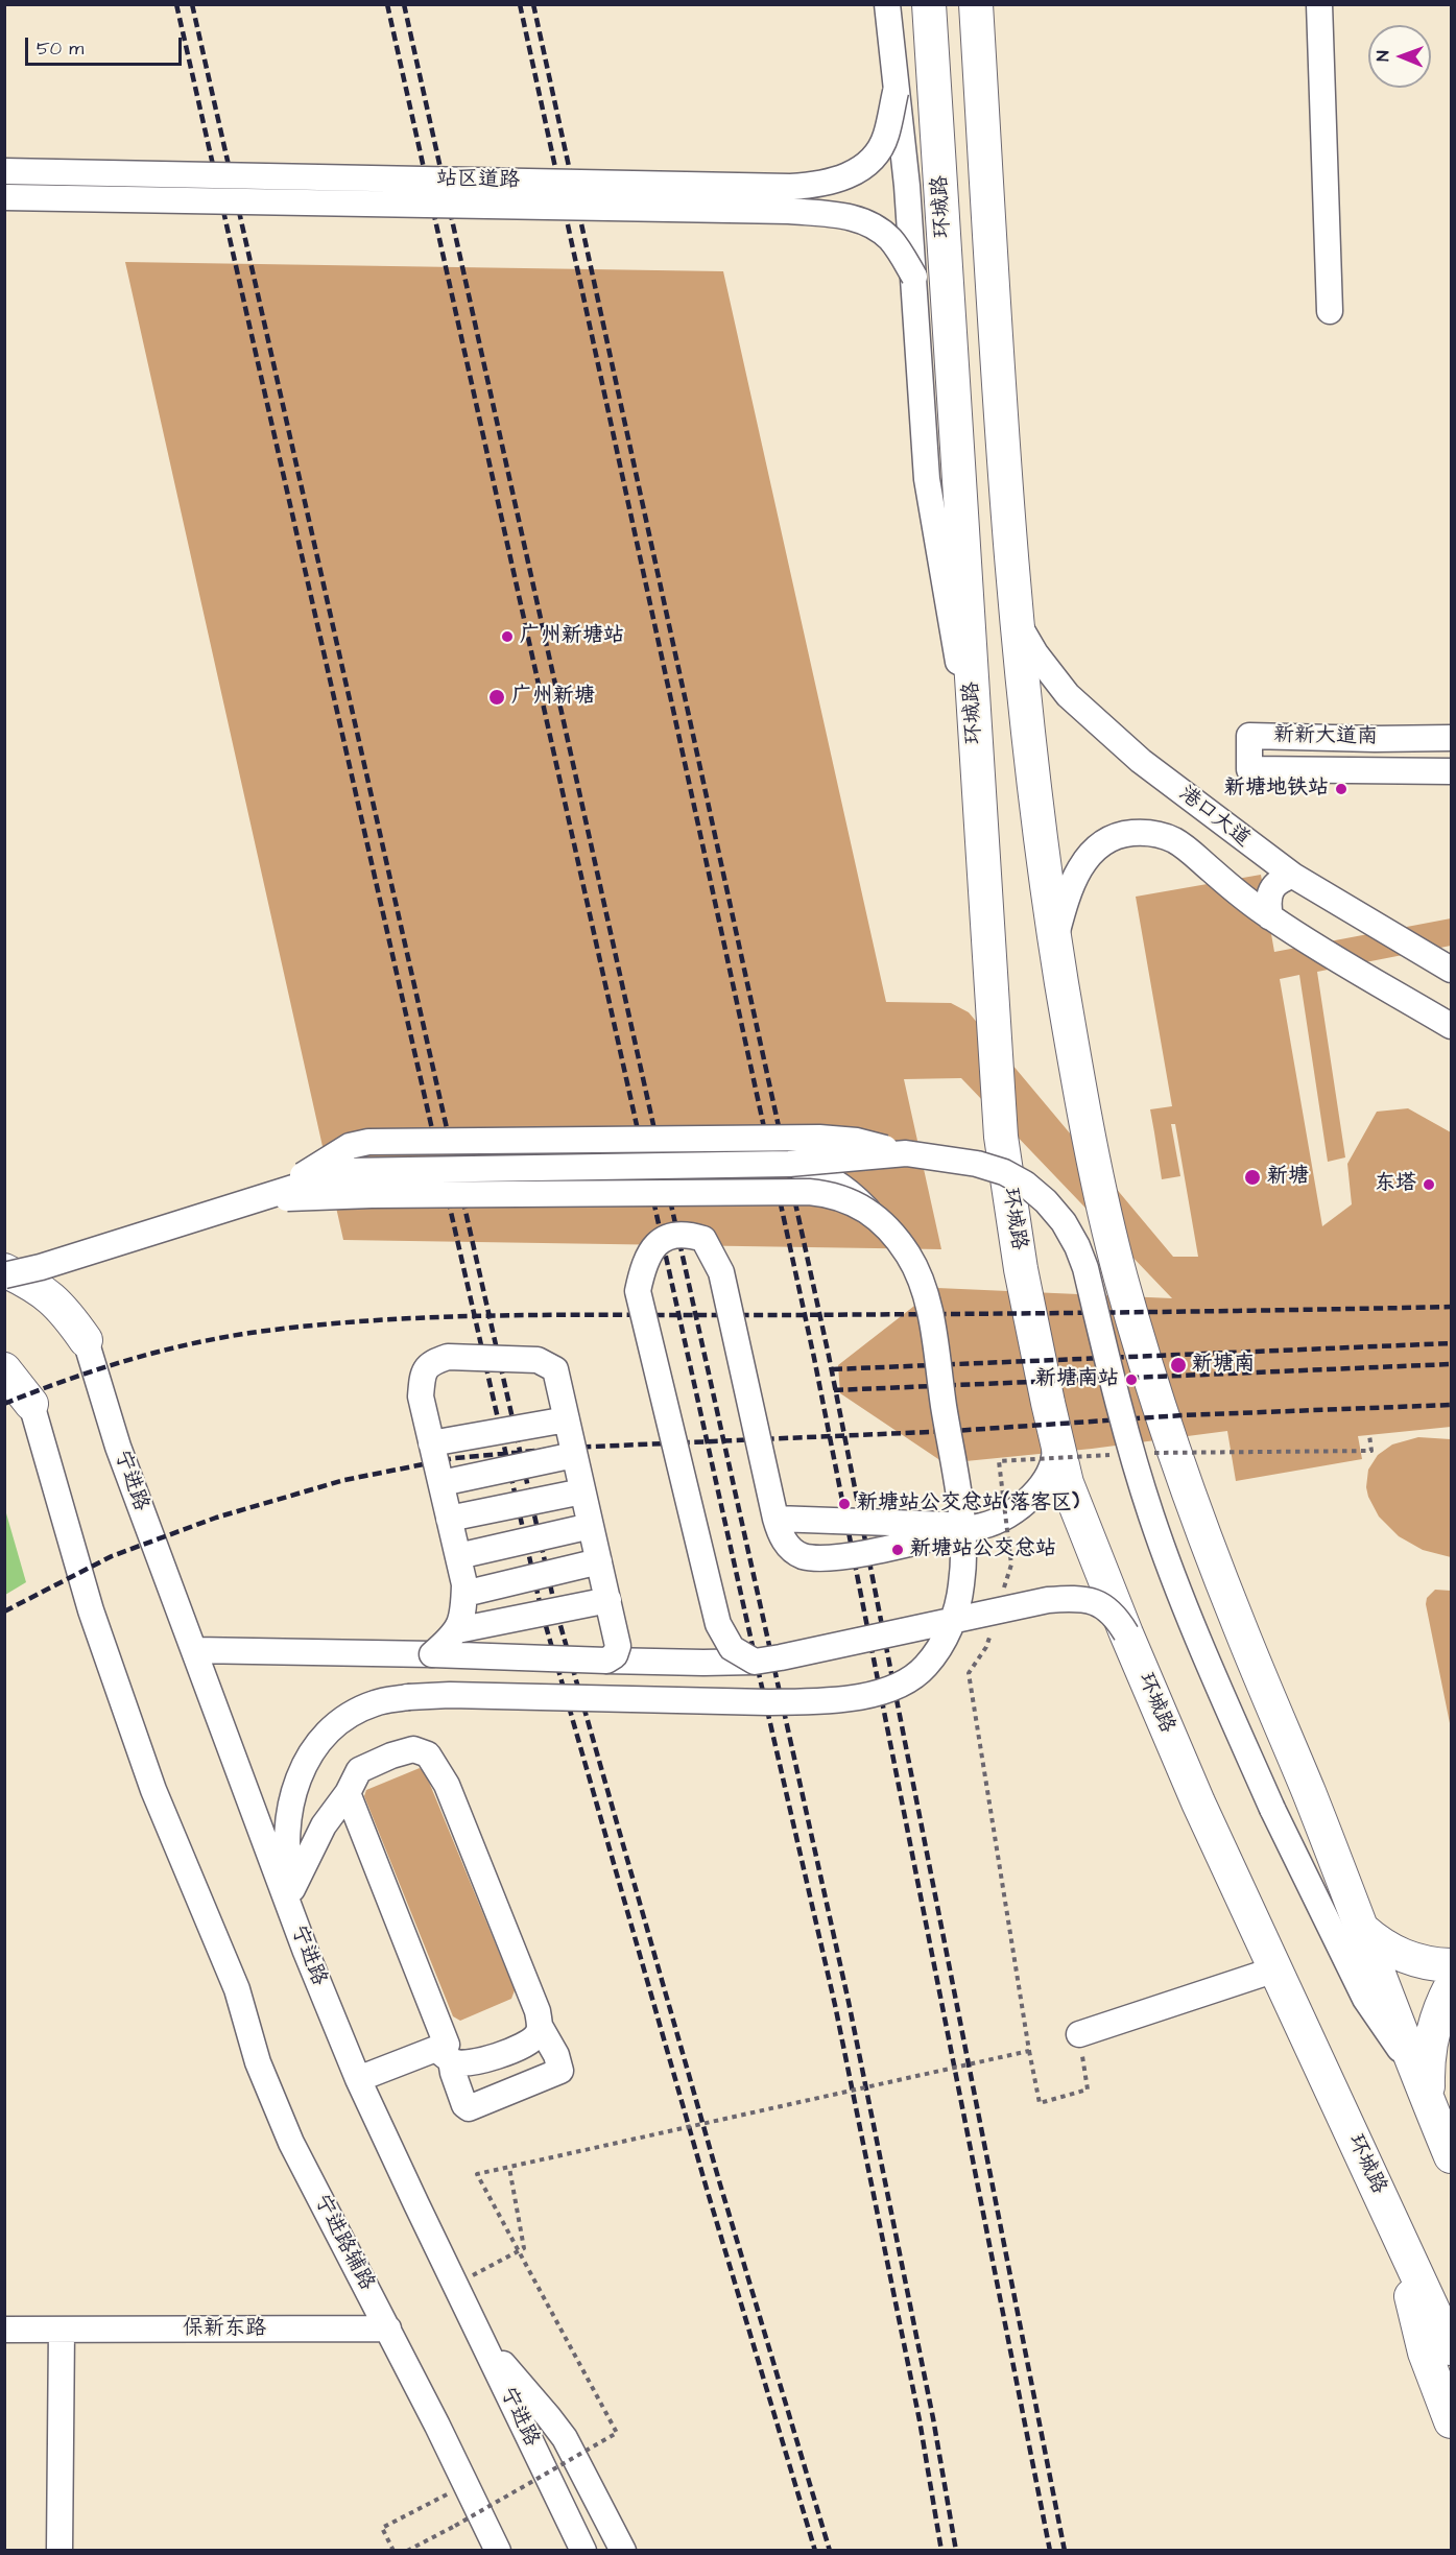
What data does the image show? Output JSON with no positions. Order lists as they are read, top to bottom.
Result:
{
  "streets": {
    "main road": ["环城路"],
    "street": [
      "站区道路",
      "新新大道南",
      "港口大道",
      "宁进路",
      "宁进路辅路",
      "保新东路"
    ]
  },
  "crossings": [
    ["宁进路辅路", "保新东路"]
  ],
  "places": [
    "广州新塘站",
    "广州新塘",
    "新塘地铁站",
    "新塘",
    "东塔",
    "新塘南",
    "新塘南站",
    "新塘站公交总站(落客区)",
    "新塘站公交总站"
  ],
  "scale_bar": "50 m",
  "north": "left"
}
